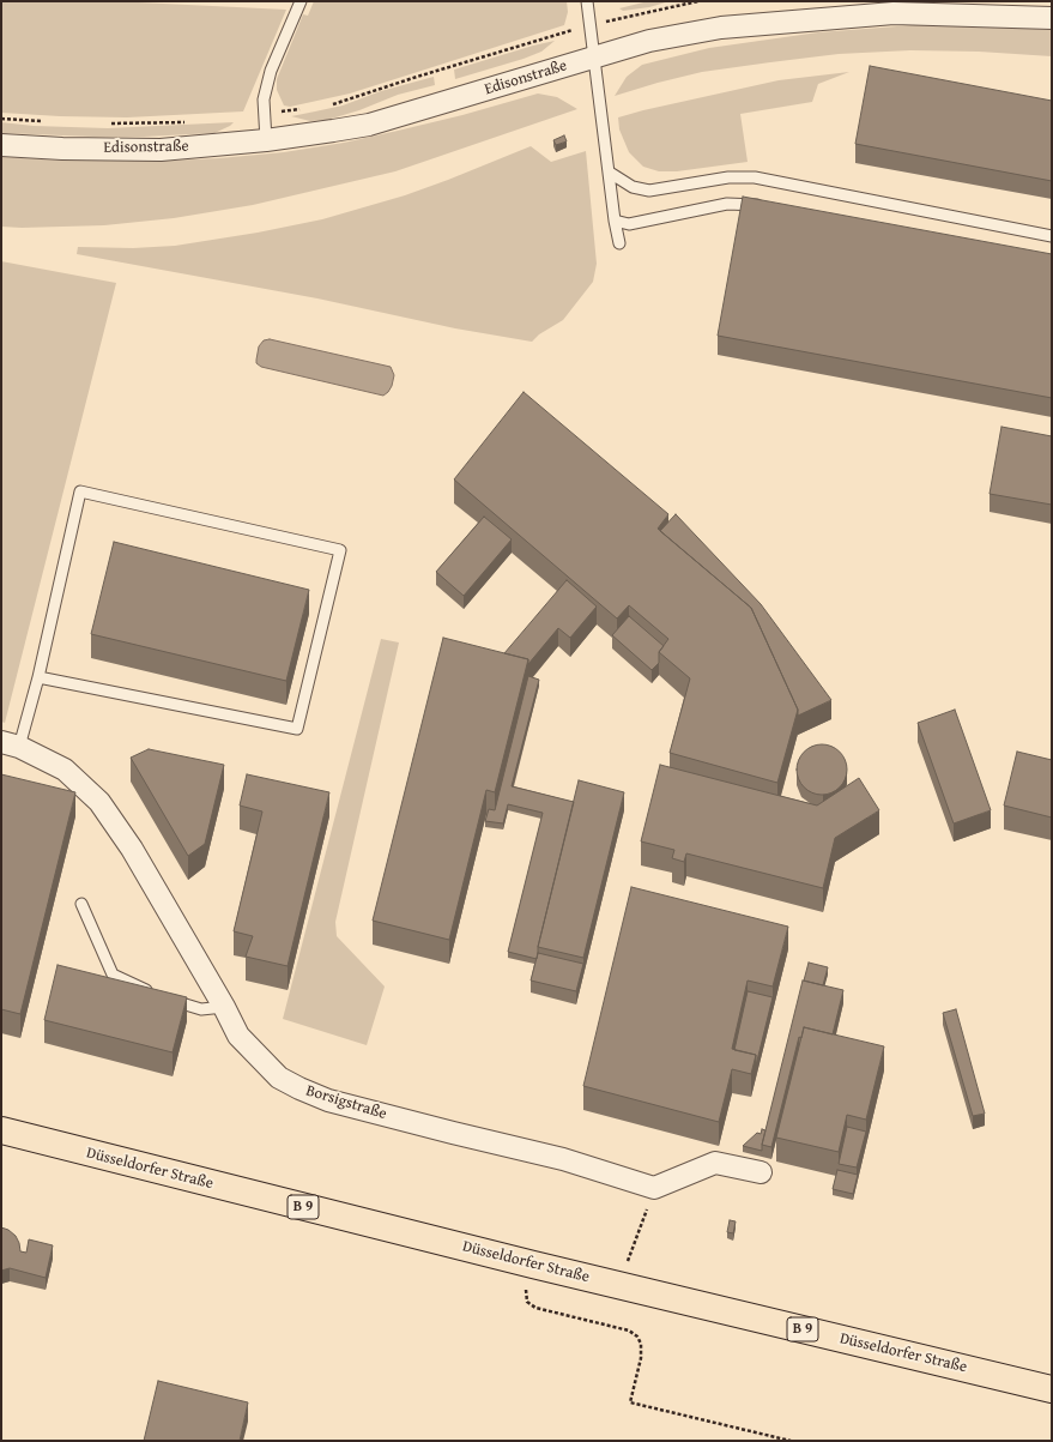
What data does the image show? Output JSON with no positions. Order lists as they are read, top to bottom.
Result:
{
  "streets": {
    "main road": ["Düsseldorfer Straße", "B 9"],
    "street": ["Edisonstraße", "Borsigstraße"]
  }
}
